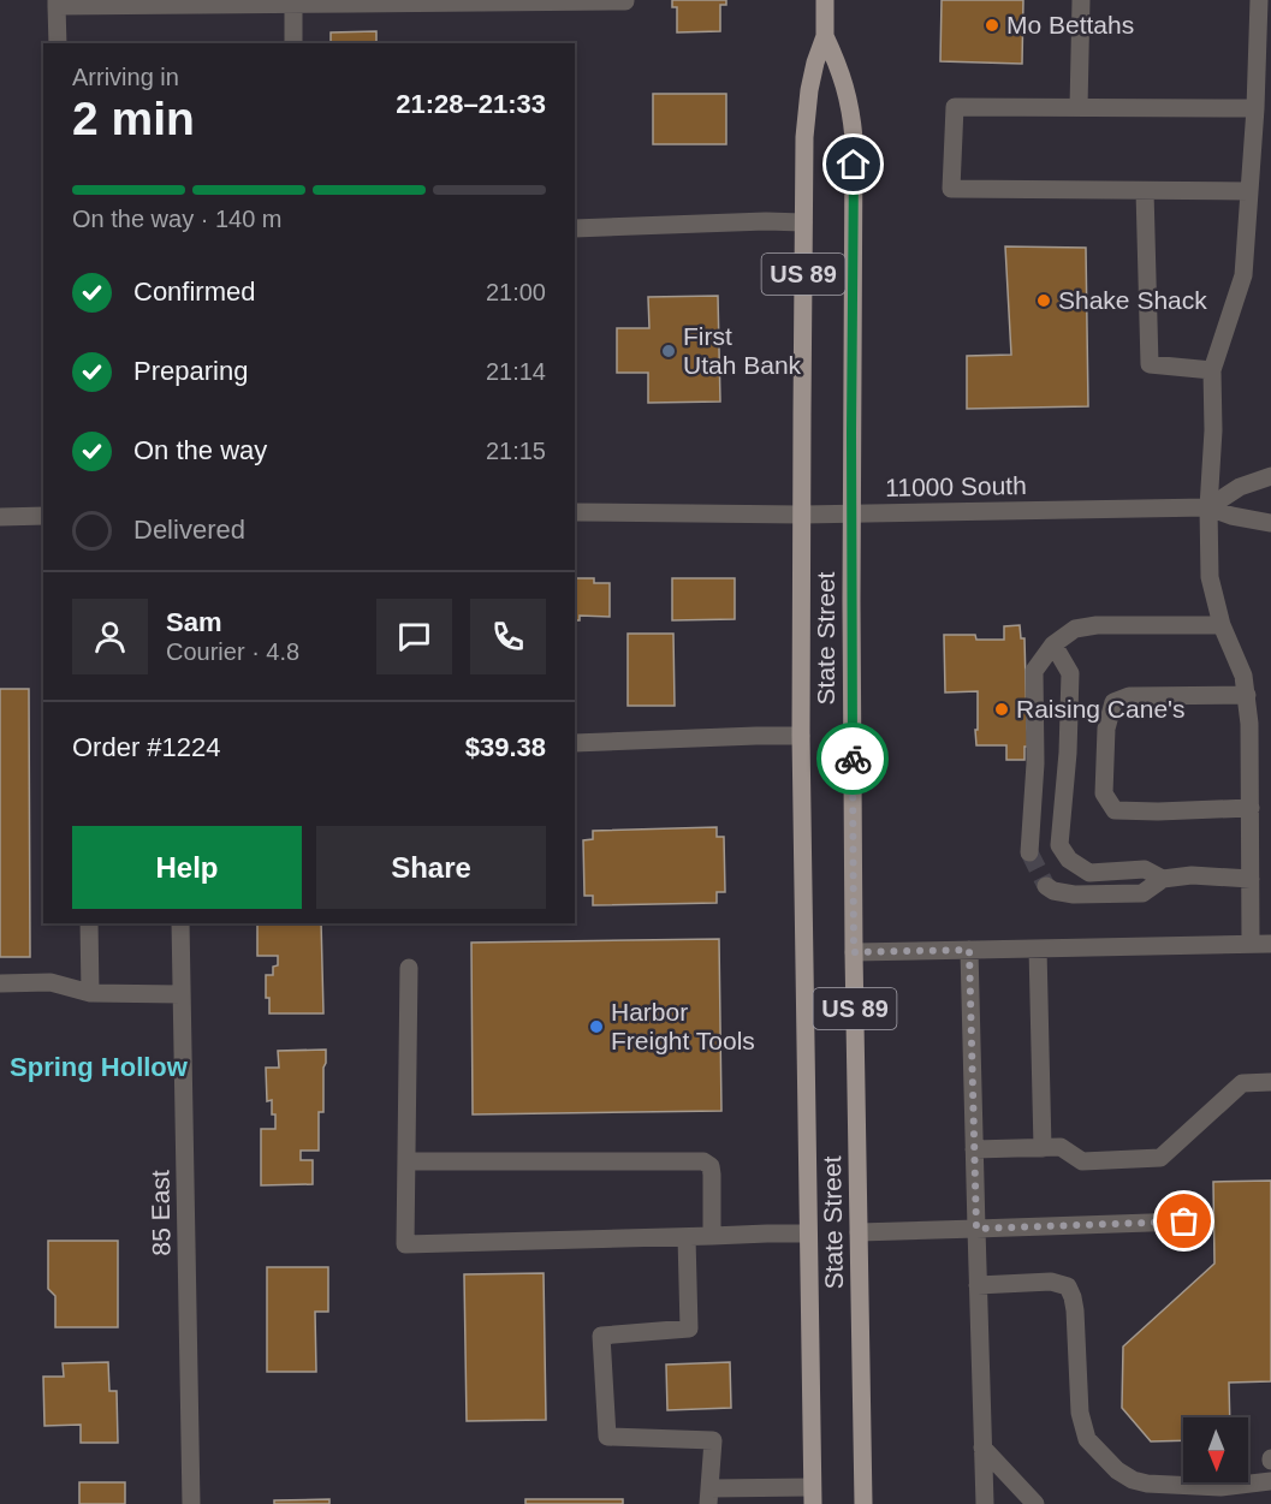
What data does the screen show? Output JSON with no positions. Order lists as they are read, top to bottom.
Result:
{
  "streets": {
    "main road": ["US 89", "State Street"],
    "street": ["11000 South", "85 East"]
  },
  "crossings": [
    ["11000 South", "State Street"]
  ],
  "districts": ["Spring Hollow"],
  "places": [
    "Mo Bettahs",
    "Shake Shack",
    "First Utah Bank",
    "Raising Cane's",
    "Harbor Freight Tools"
  ],
  "north": "bottom",
  "page": {
    "heading": ["2 min", "Arriving in", "21:28–21:33"],
    "panel": [
      "Sam",
      "Courier · 4.8",
      "Order #1224",
      "$39.38"
    ],
    "bar": "On the way · 140 m",
    "list": [
      ["Confirmed", "21:00"],
      ["Preparing", "21:14"],
      ["On the way", "21:15"],
      "Delivered"
    ],
    "buttons": ["Help", "Share"]
  }
}
